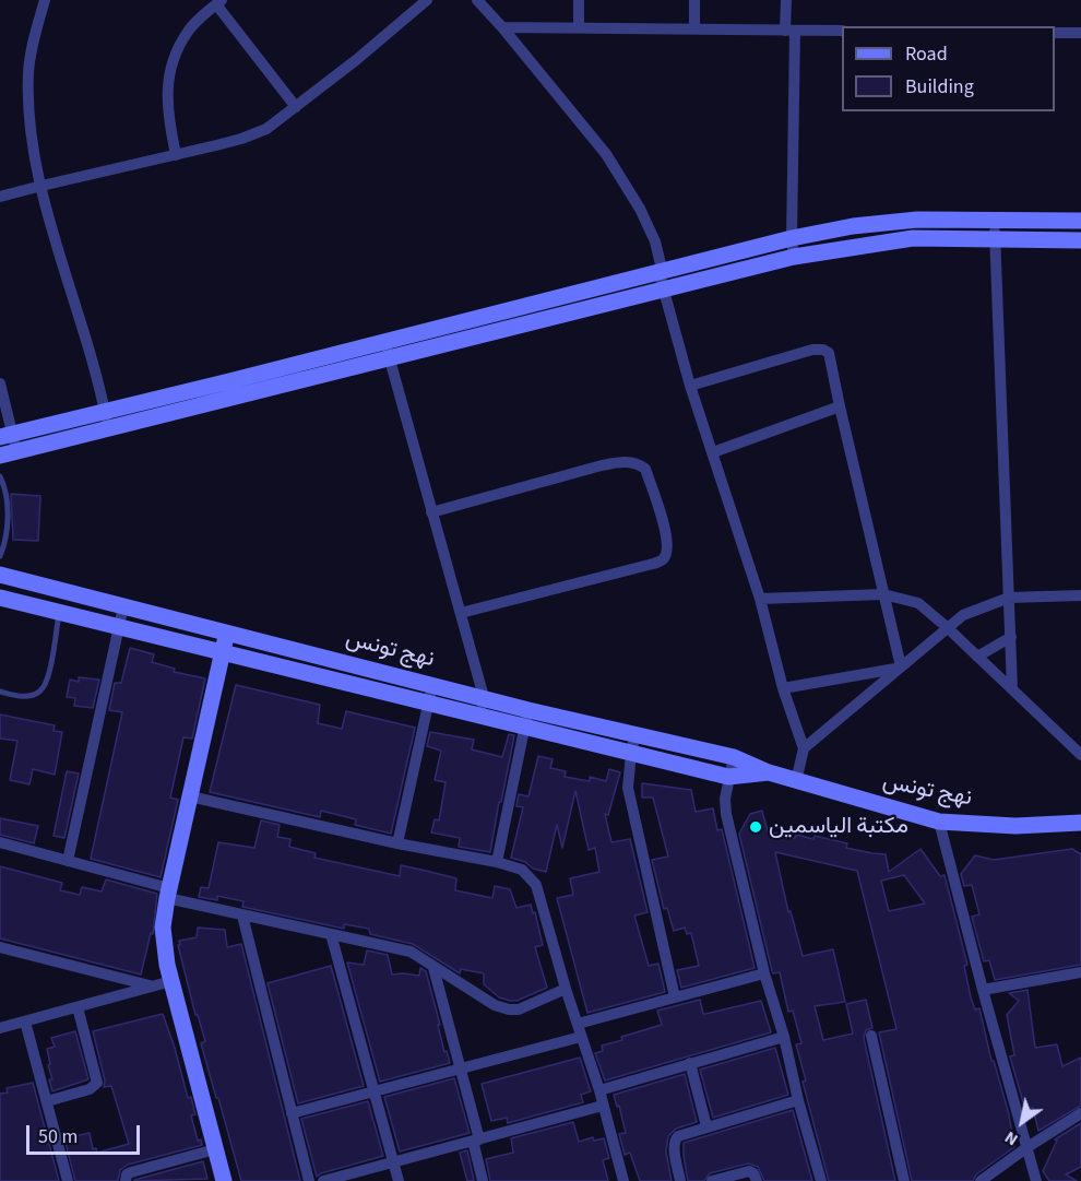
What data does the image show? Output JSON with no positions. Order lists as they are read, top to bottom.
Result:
{
  "streets": {
    "street": ["نهج تونس"]
  },
  "places": ["مكتبة الياسمين"],
  "legend": ["Road", "Building"],
  "scale_bar": "50 m",
  "north": "bottom left"
}
